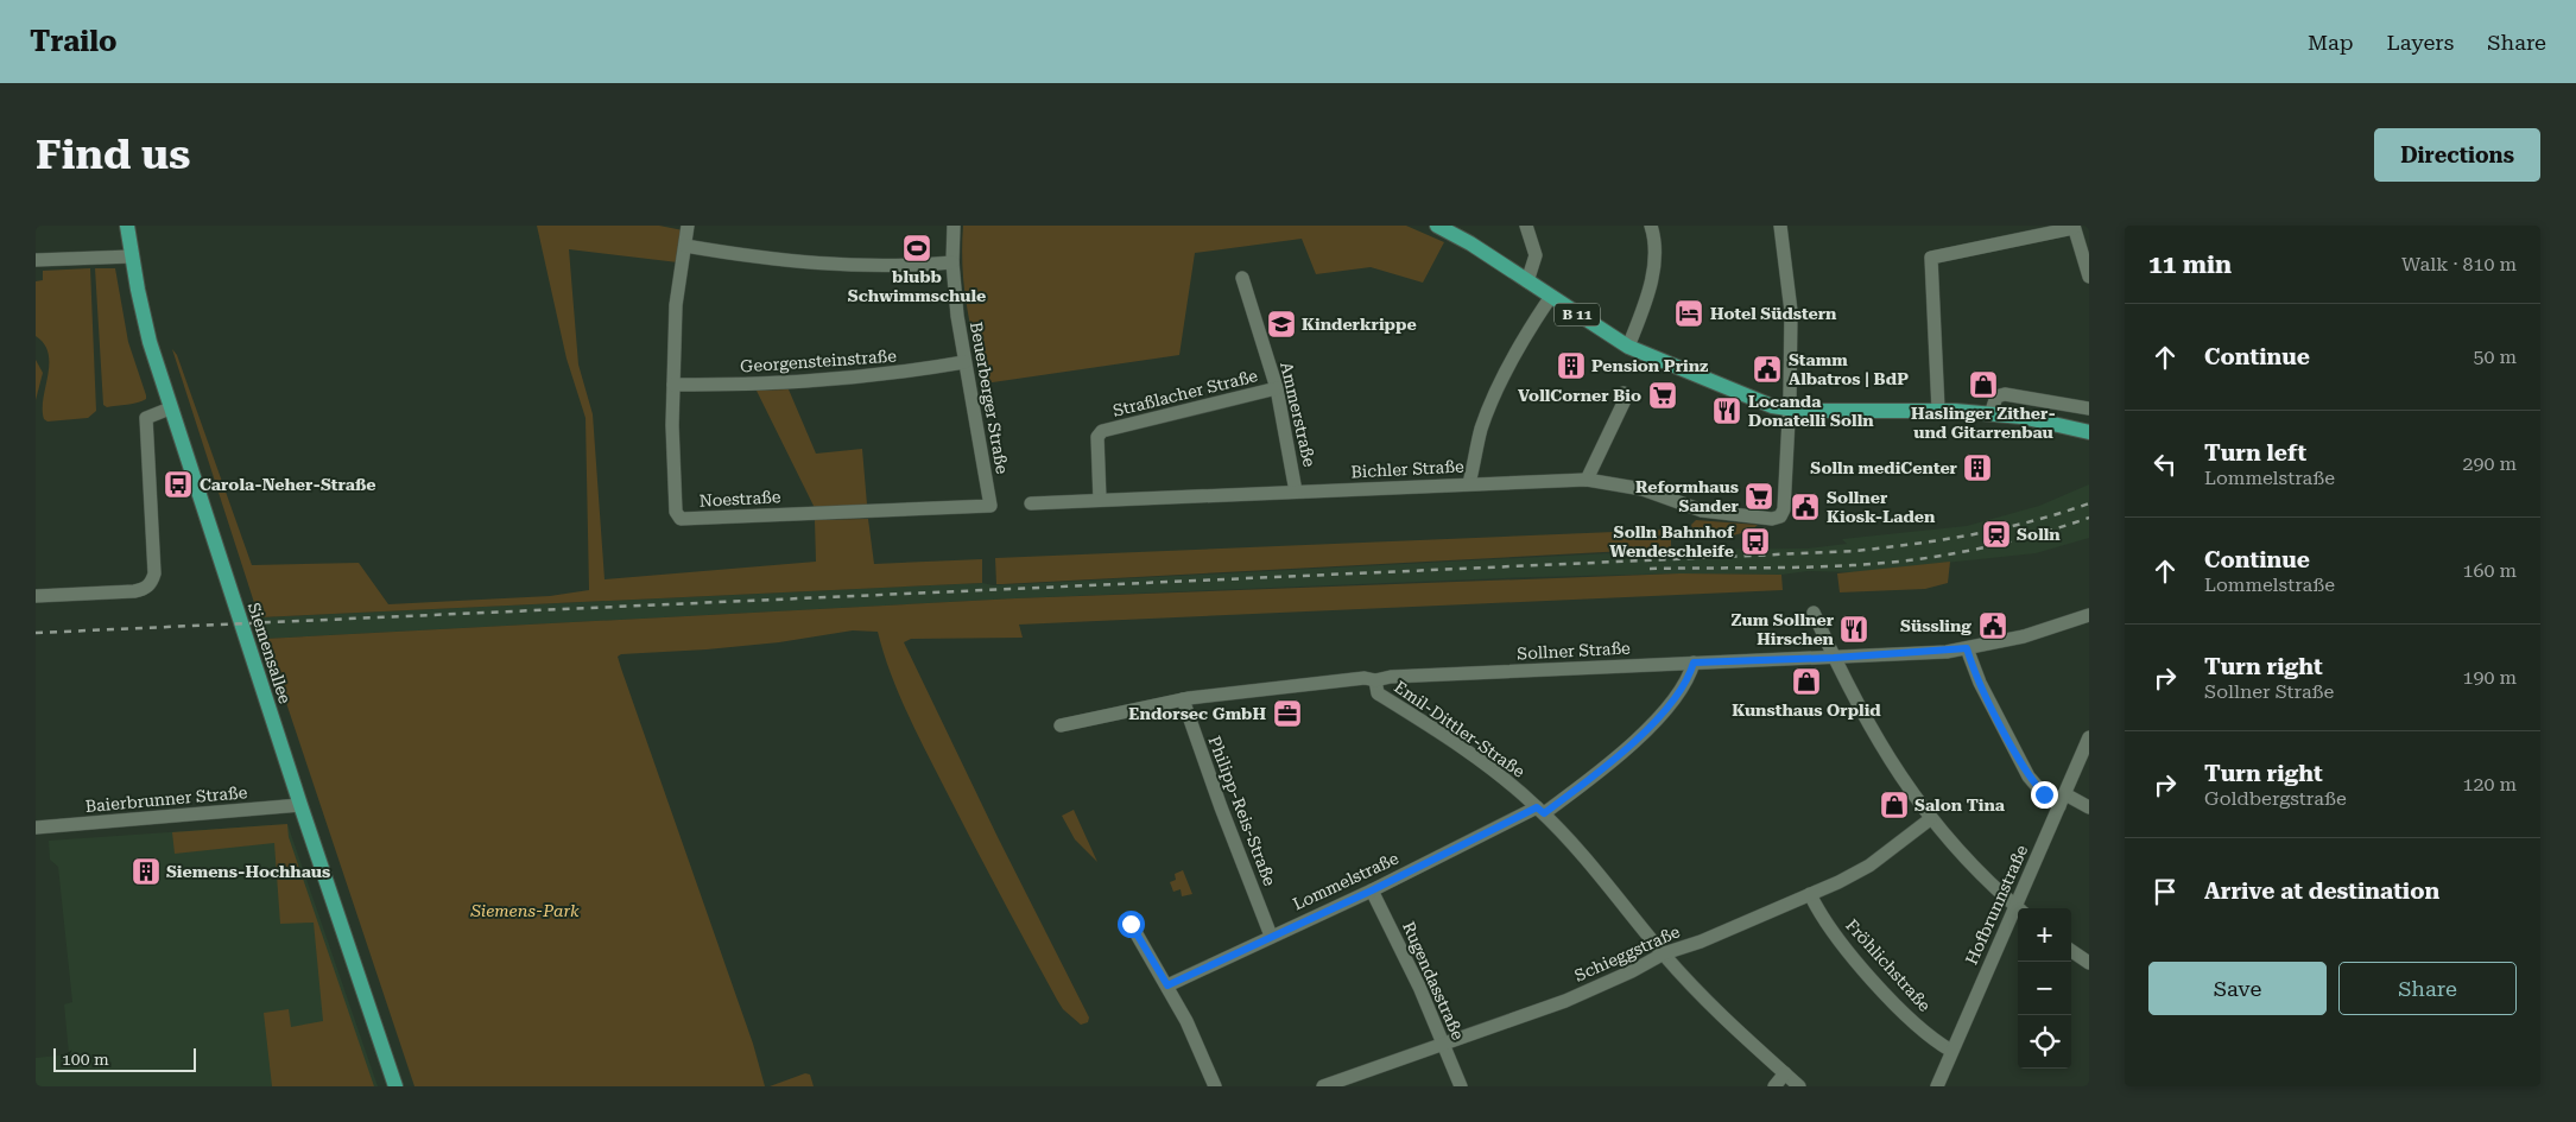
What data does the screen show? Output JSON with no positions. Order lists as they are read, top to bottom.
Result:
{
  "streets": {
    "main road": ["B 11", "Siemensallee"],
    "street": [
      "Georgensteinstraße",
      "Straßlacher Straße",
      "Beuerberger Straße",
      "Ammerstraße",
      "Bichler Straße",
      "Noestraße",
      "Sollner Straße",
      "Emil-Dittler-Straße",
      "Baierbrunner Straße",
      "Philipp-Reis-Straße",
      "Lommelstraße",
      "Hofbrunnstraße",
      "Schieggstraße",
      "Fröhlichstraße",
      "Rugendasstraße"
    ]
  },
  "crossings": [
    ["B 11", "Bichler Straße"],
    ["Georgensteinstraße", "Beuerberger Straße"],
    ["Georgensteinstraße", "Noestraße"],
    ["Straßlacher Straße", "Ammerstraße"],
    ["Straßlacher Straße", "Bichler Straße"],
    ["Beuerberger Straße", "Noestraße"],
    ["Ammerstraße", "Bichler Straße"],
    ["Sollner Straße", "Emil-Dittler-Straße"],
    ["Sollner Straße", "Philipp-Reis-Straße"],
    ["Sollner Straße", "Lommelstraße"],
    ["Siemensallee", "Baierbrunner Straße"],
    ["Emil-Dittler-Straße", "Lommelstraße"],
    ["Emil-Dittler-Straße", "Schieggstraße"],
    ["Philipp-Reis-Straße", "Lommelstraße"],
    ["Lommelstraße", "Rugendasstraße"],
    ["Hofbrunnstraße", "Fröhlichstraße"],
    ["Schieggstraße", "Fröhlichstraße"],
    ["Schieggstraße", "Rugendasstraße"]
  ],
  "parks": ["Siemens-Park"],
  "places": {
    "sports": ["blubb Schwimmschule"],
    "hotel": ["Hotel Südstern"],
    "school or university": ["Kinderkrippe"],
    "building": ["Pension Prinz", "Solln mediCenter", "Siemens-Hochhaus"],
    "public building": ["Stamm Albatros | BdP", "Sollner Kiosk-Laden", "Süssling"],
    "shop": ["Haslinger Zither- und Gitarrenbau", "Kunsthaus Orplid", "Salon Tina"],
    "supermarket": ["VollCorner Bio", "Reformhaus Sander"],
    "restaurant": ["Locanda Donatelli Solln", "Zum Sollner Hirschen"],
    "bus stop": ["Carola-Neher-Straße", "Solln Bahnhof Wendeschleife"],
    "station": ["Solln"],
    "office": ["Endorsec GmbH"]
  },
  "scale_bar": "100 m",
  "page": {
    "header": "Trailo",
    "nav": ["Map", "Layers", "Share"],
    "buttons": [
      "Directions",
      ["Save", "Share"]
    ],
    "title": "Find us",
    "heading": ["11 min", "Walk · 810 m"],
    "list": [
      ["Continue", "50 m"],
      ["Turn left", "Lommelstraße", "290 m"],
      ["Continue", "Lommelstraße", "160 m"],
      ["Turn right", "Sollner Straße", "190 m"],
      ["Turn right", "Goldbergstraße", "120 m"],
      "Arrive at destination"
    ],
    "map_buttons": ["+", "−"],
    "scale": "100 m"
  }
}
